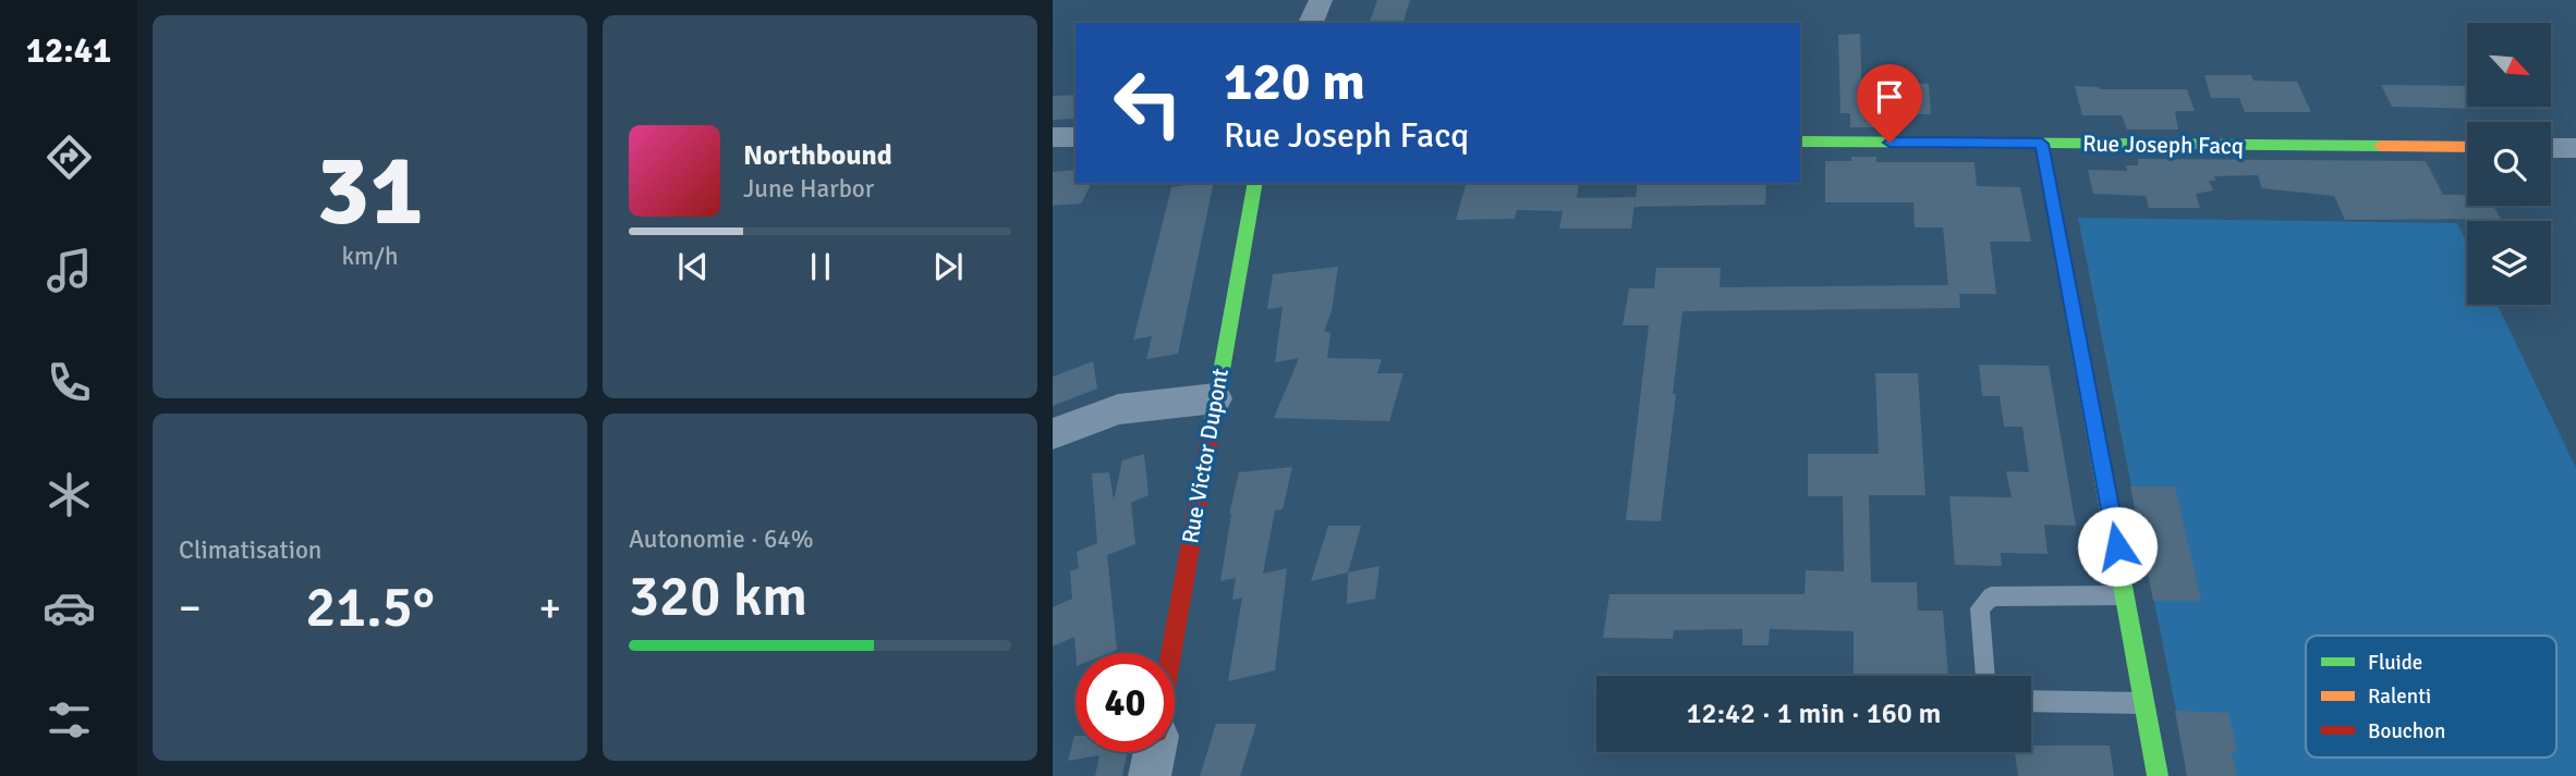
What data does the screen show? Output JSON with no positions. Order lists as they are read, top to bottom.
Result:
{
  "streets": {
    "street": ["Rue Joseph Facq", "Rue Victor Dupont"]
  },
  "legend": ["Fluide", "Ralenti", "Bouchon"],
  "north": "bottom right",
  "page": {
    "tabs": "12:41",
    "tile": [
      ["31", "km/h"],
      "Climatisation",
      ["Autonomie · 64%", "320 km"]
    ],
    "turn": ["120 m", "Rue Joseph Facq"],
    "song": ["Northbound", "June Harbor"],
    "heat": ["−", "21.5°", "+"],
    "limit": "40",
    "trip": "12:42 · 1 min · 160 m"
  }
}
